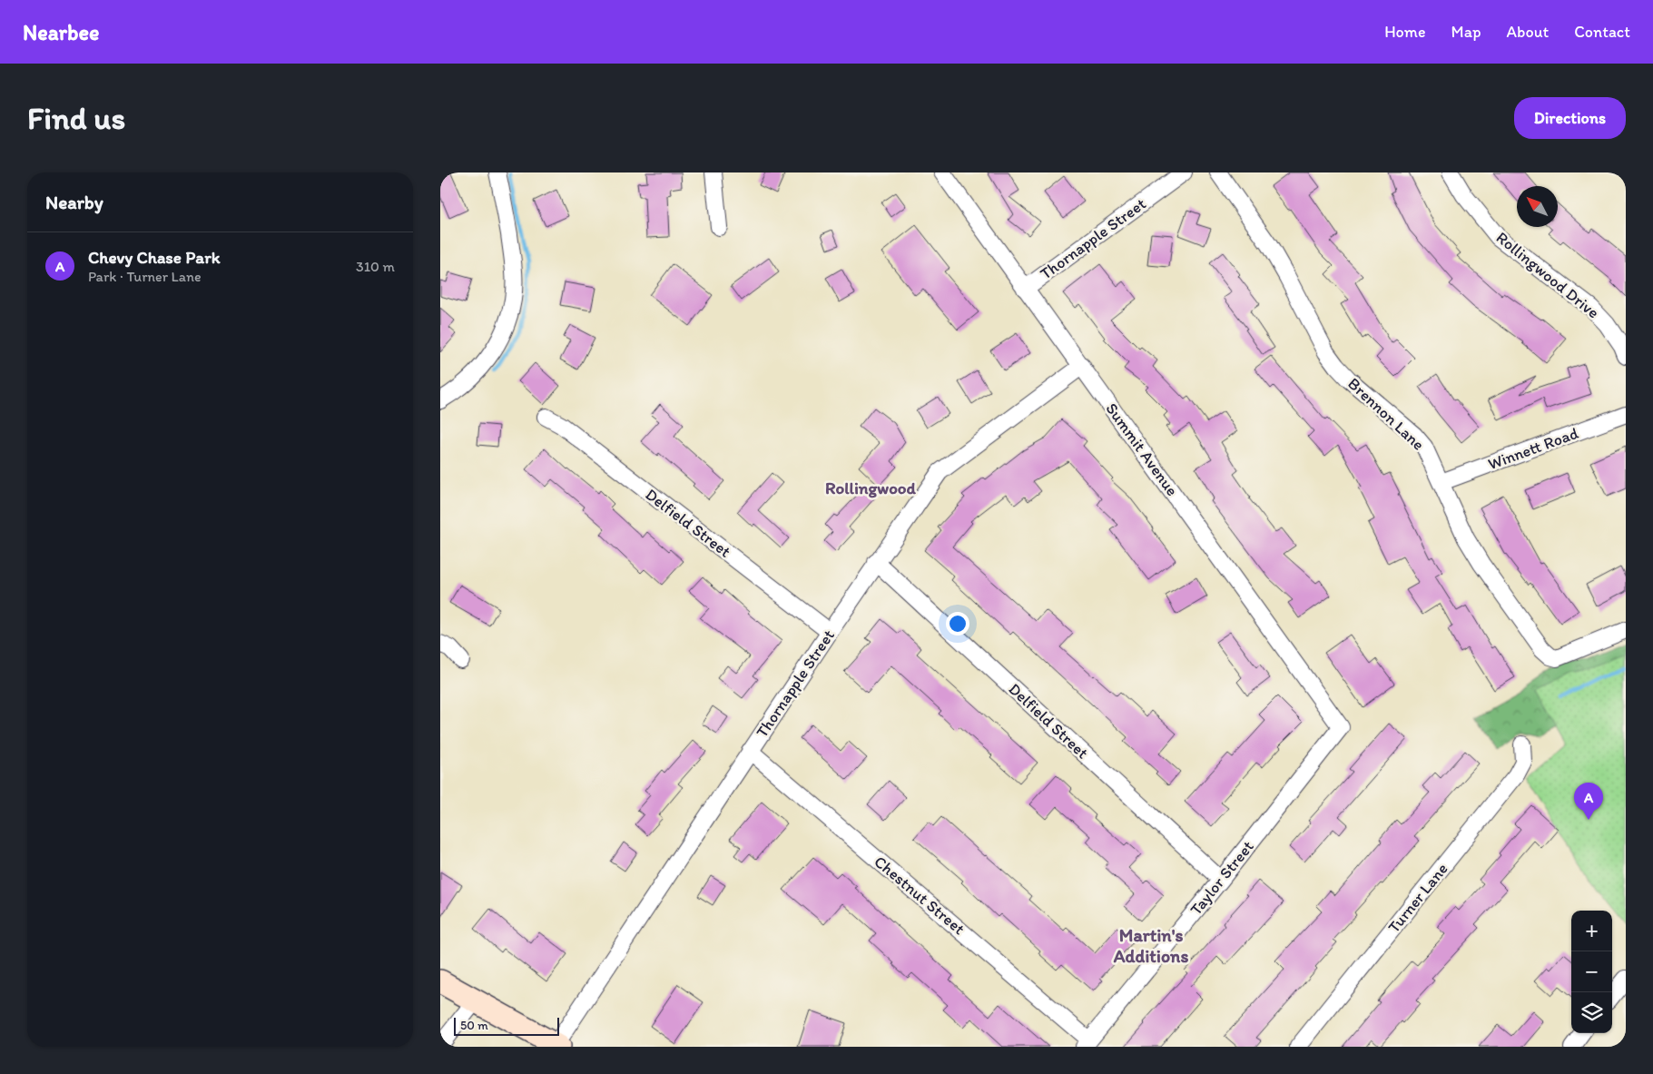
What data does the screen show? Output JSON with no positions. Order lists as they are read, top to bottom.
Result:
{
  "streets": {
    "street": [
      "Thornapple Street",
      "Rollingwood Drive",
      "Brennon Lane",
      "Winnett Road",
      "Summit Avenue",
      "Delfield Street",
      "Taylor Street",
      "Chestnut Street",
      "Turner Lane"
    ]
  },
  "crossings": [
    ["Thornapple Street", "Summit Avenue"],
    ["Thornapple Street", "Delfield Street"],
    ["Thornapple Street", "Chestnut Street"],
    ["Brennon Lane", "Winnett Road"],
    ["Summit Avenue", "Taylor Street"],
    ["Delfield Street", "Taylor Street"],
    ["Taylor Street", "Chestnut Street"]
  ],
  "districts": ["Rollingwood", "Martin's Additions"],
  "scale_bar": "50 m",
  "north": "top left",
  "page": {
    "header": "Nearbee",
    "nav": [
      "Home",
      "Map",
      "About",
      "Contact"
    ],
    "buttons": "Directions",
    "title": "Find us",
    "heading": "Nearby",
    "list": [
      {
        "mark": "A",
        "name": "Chevy Chase Park",
        "note": "Park · Turner Lane",
        "value": "310 m"
      }
    ],
    "pins": "A",
    "map_buttons": ["+", "−"],
    "scale": "50 m"
  }
}
